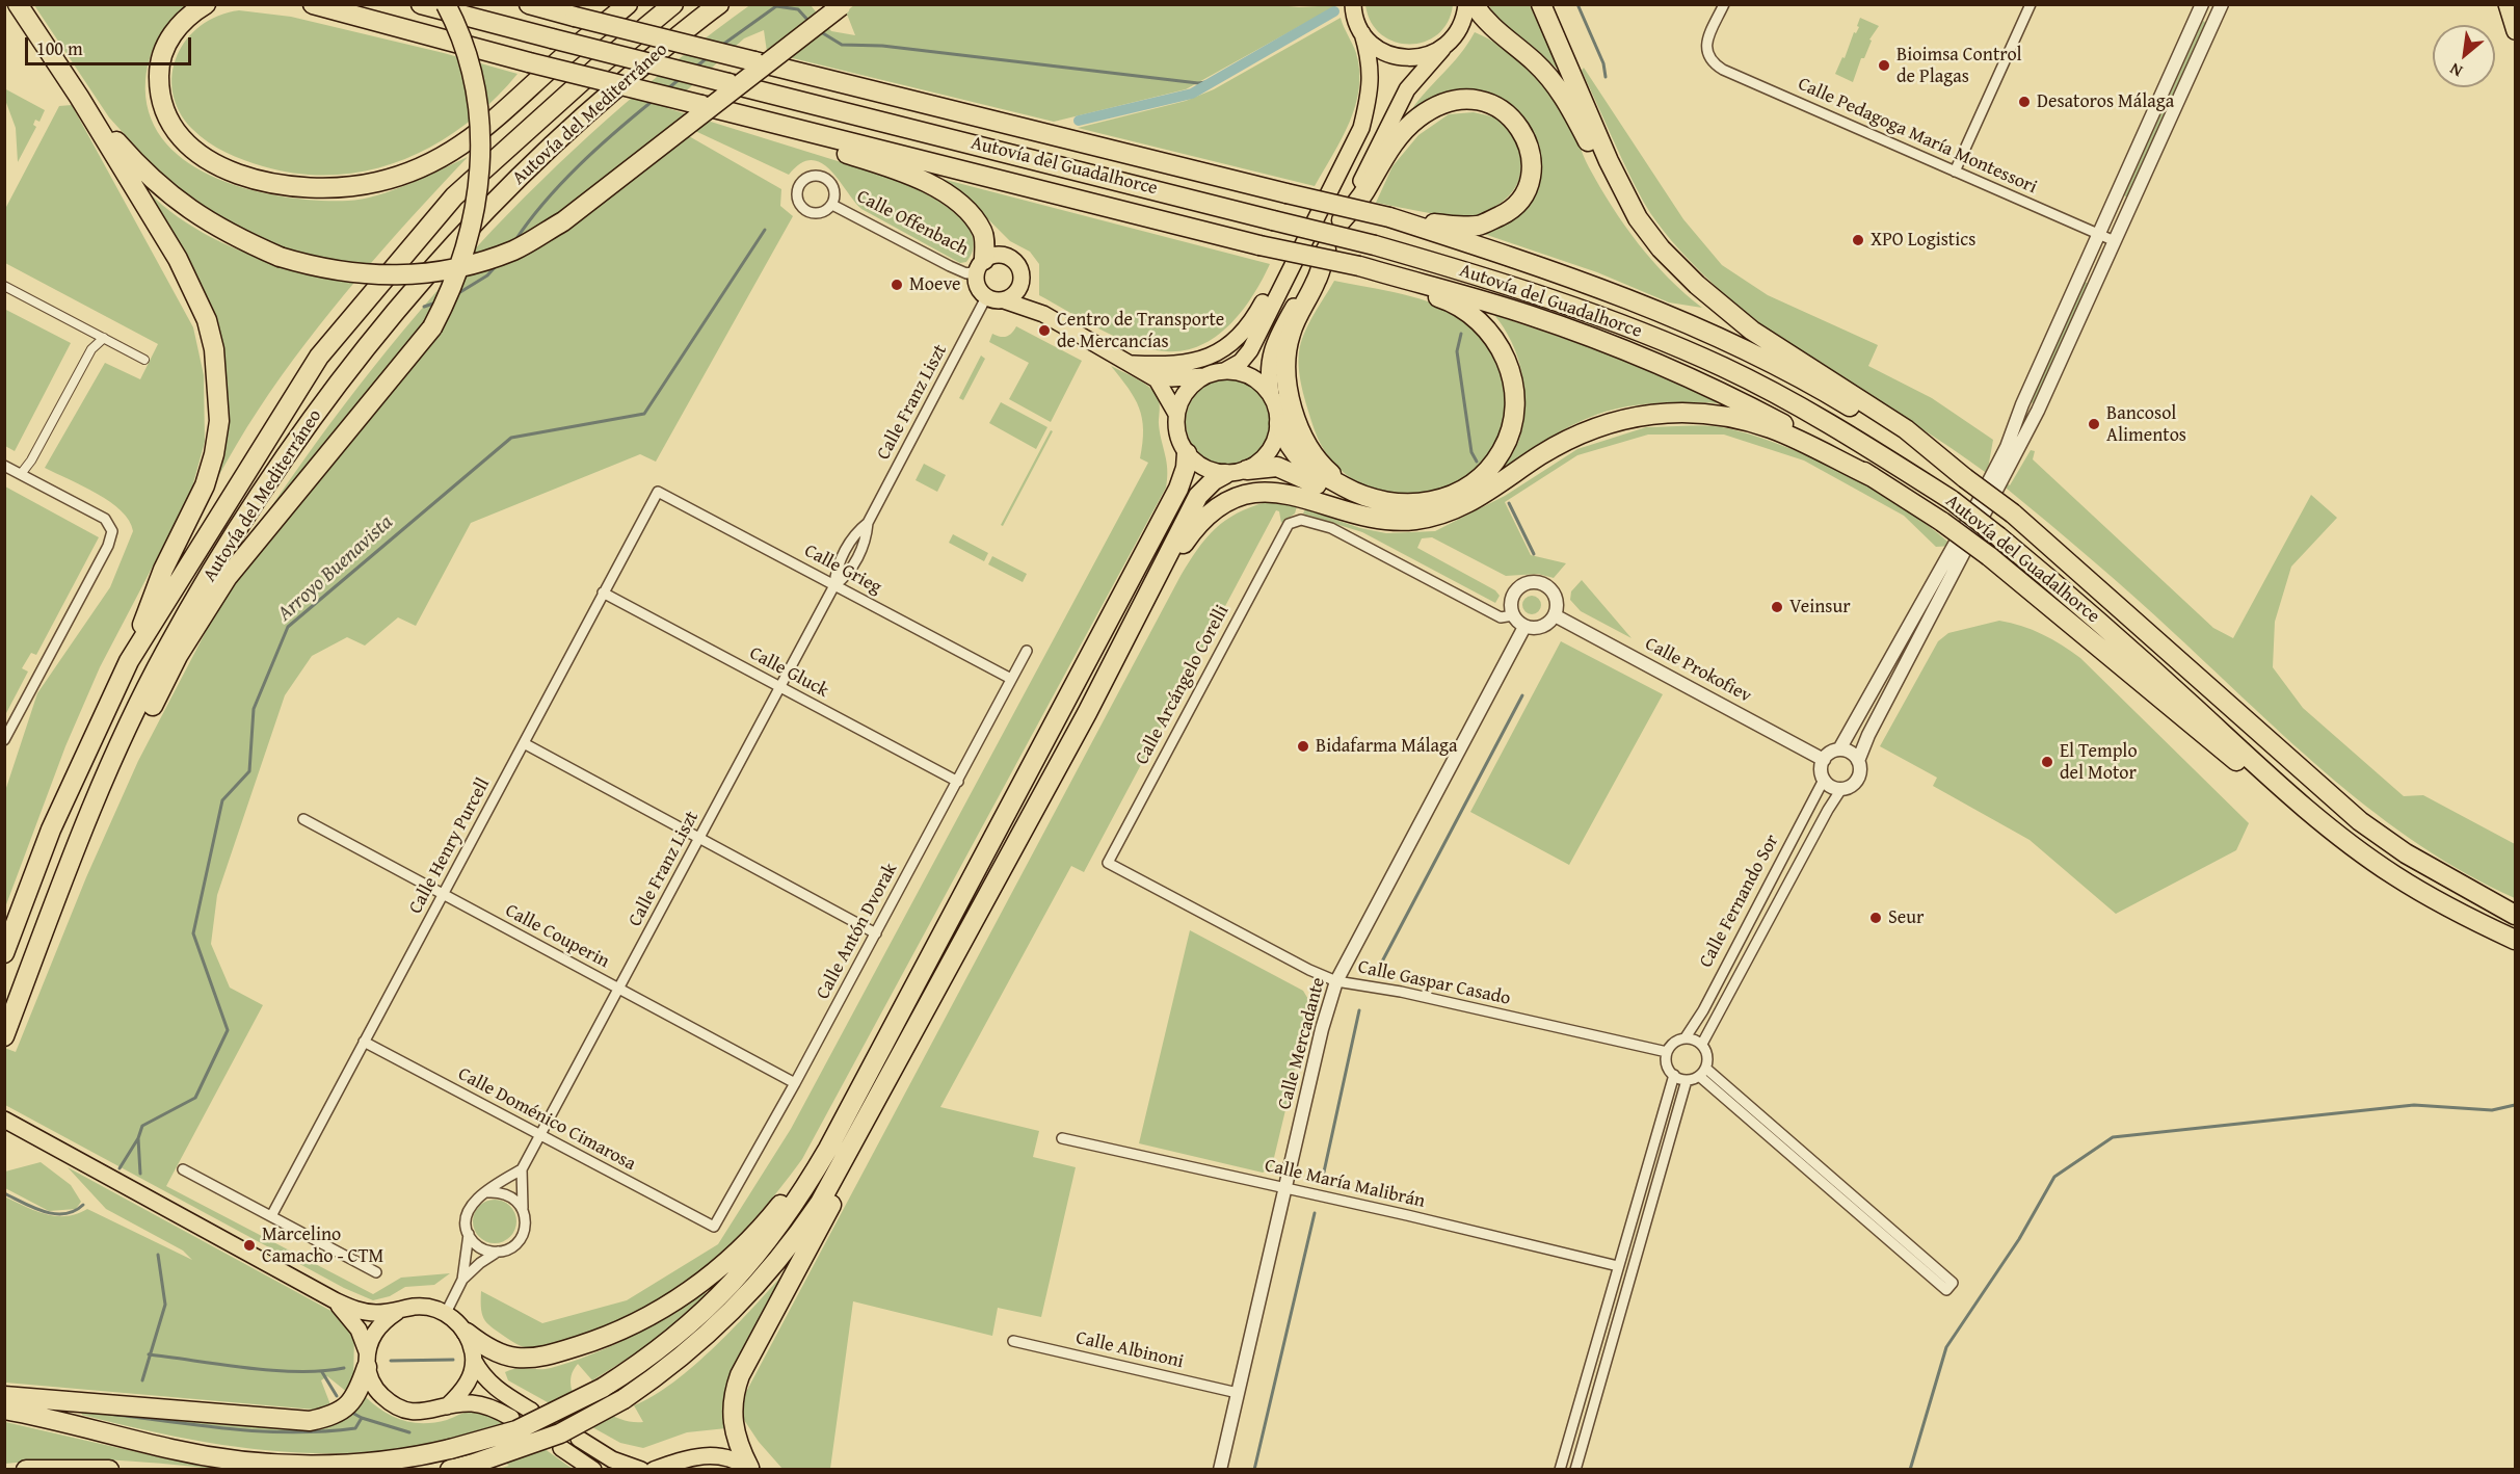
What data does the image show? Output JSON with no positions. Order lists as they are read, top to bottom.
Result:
{
  "streets": {
    "highway": ["Autovía del Mediterráneo", "Autovía del Guadalhorce"],
    "street": [
      "Calle Pedagoga María Montessori",
      "Calle Offenbach",
      "Calle Franz Liszt",
      "Calle Grieg",
      "Calle Prokofiev",
      "Calle Gluck",
      "Calle Arcángelo Corelli",
      "Calle Henry Purcell",
      "Calle Fernando Sor",
      "Calle Antón Dvorak",
      "Calle Couperin",
      "Calle Gaspar Casado",
      "Calle Mercadante",
      "Calle Doménico Cimarosa",
      "Calle María Malibrán",
      "Calle Albinoni"
    ]
  },
  "crossings": [
    ["Calle Offenbach", "Calle Franz Liszt"],
    ["Calle Franz Liszt", "Calle Grieg"],
    ["Calle Franz Liszt", "Calle Gluck"],
    ["Calle Franz Liszt", "Calle Couperin"],
    ["Calle Franz Liszt", "Calle Doménico Cimarosa"],
    ["Calle Grieg", "Calle Henry Purcell"],
    ["Calle Grieg", "Calle Antón Dvorak"],
    ["Calle Prokofiev", "Calle Arcángelo Corelli"],
    ["Calle Prokofiev", "Calle Fernando Sor"],
    ["Calle Prokofiev", "Calle Mercadante"],
    ["Calle Gluck", "Calle Henry Purcell"],
    ["Calle Gluck", "Calle Antón Dvorak"],
    ["Calle Arcángelo Corelli", "Calle Gaspar Casado"],
    ["Calle Arcángelo Corelli", "Calle Mercadante"],
    ["Calle Henry Purcell", "Calle Couperin"],
    ["Calle Henry Purcell", "Calle Doménico Cimarosa"],
    ["Calle Fernando Sor", "Calle Gaspar Casado"],
    ["Calle Antón Dvorak", "Calle Couperin"],
    ["Calle Antón Dvorak", "Calle Doménico Cimarosa"],
    ["Calle Gaspar Casado", "Calle Mercadante"],
    ["Calle Mercadante", "Calle María Malibrán"],
    ["Calle Mercadante", "Calle Albinoni"]
  ],
  "water": ["Arroyo Buenavista"],
  "places": [
    "Bioimsa Control de Plagas",
    "Desatoros Málaga",
    "XPO Logistics",
    "Moeve",
    "Centro de Transporte de Mercancías",
    "Bancosol Alimentos",
    "Veinsur",
    "Bidafarma Málaga",
    "El Templo del Motor",
    "Seur",
    "Marcelino Camacho - CTM"
  ],
  "scale_bar": "100 m",
  "north": "bottom left"
}
